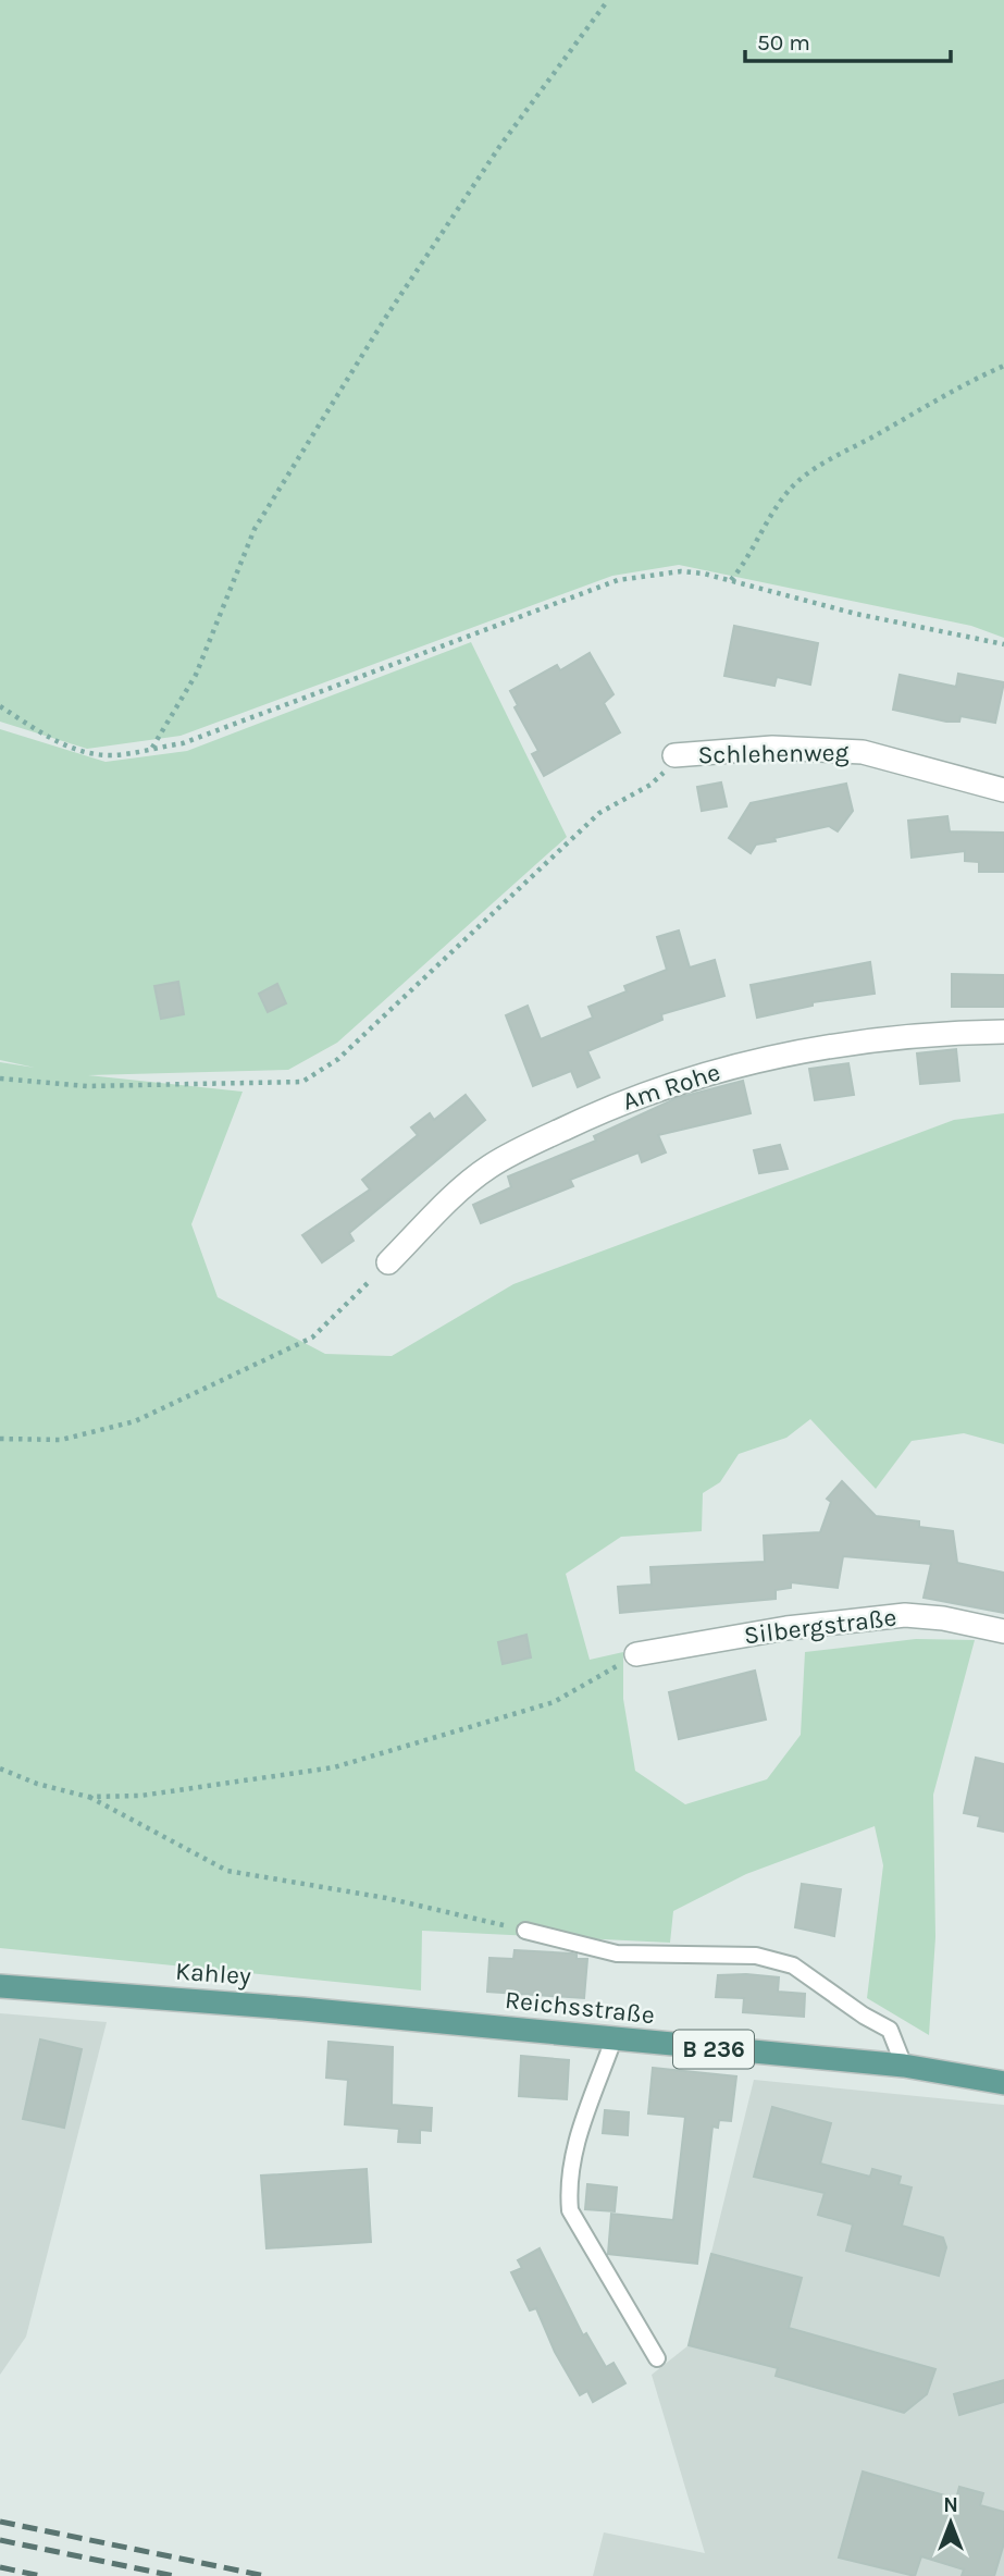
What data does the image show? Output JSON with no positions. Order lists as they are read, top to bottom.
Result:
{
  "streets": {
    "main road": ["Kahley", "Reichsstraße", "B 236"],
    "street": ["Schlehenweg", "Am Rohe", "Silbergstraße"]
  },
  "crossings": [
    ["Kahley", "Reichsstraße"]
  ],
  "scale_bar": "50 m",
  "north": "top"
}
